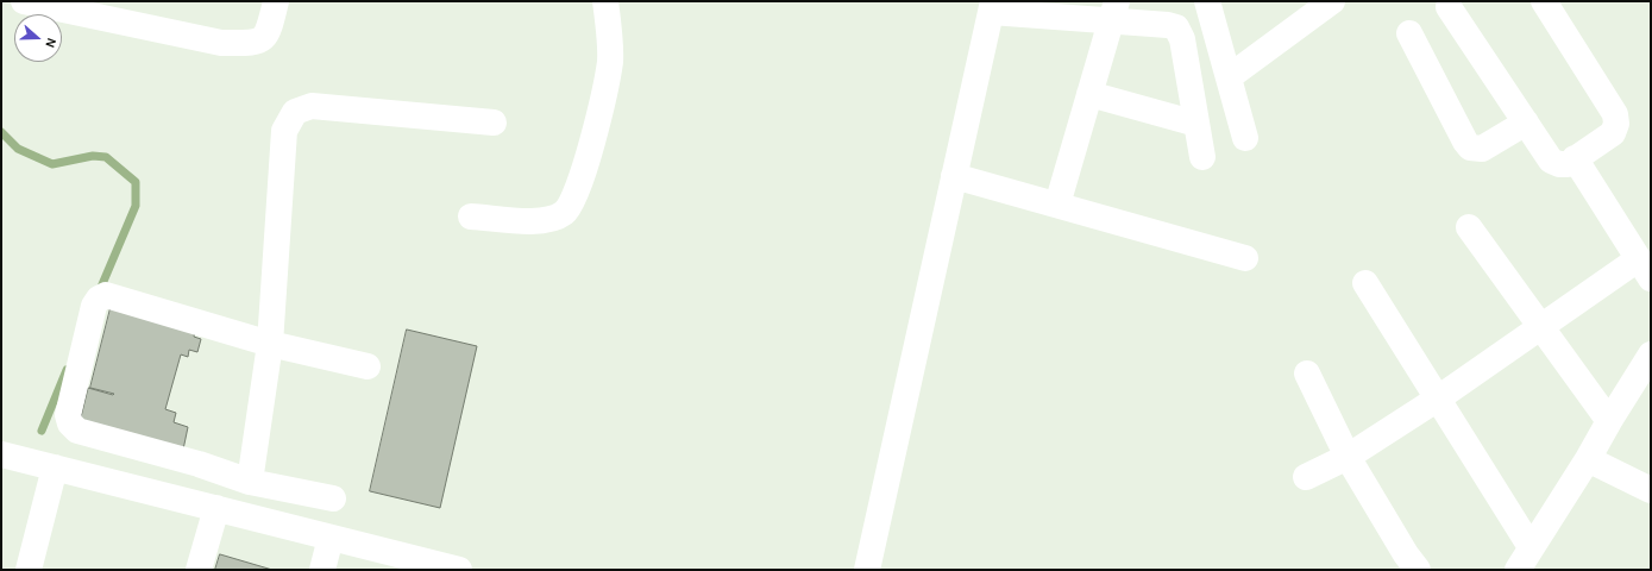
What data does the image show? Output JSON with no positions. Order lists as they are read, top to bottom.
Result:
{
  "north": "right"
}
